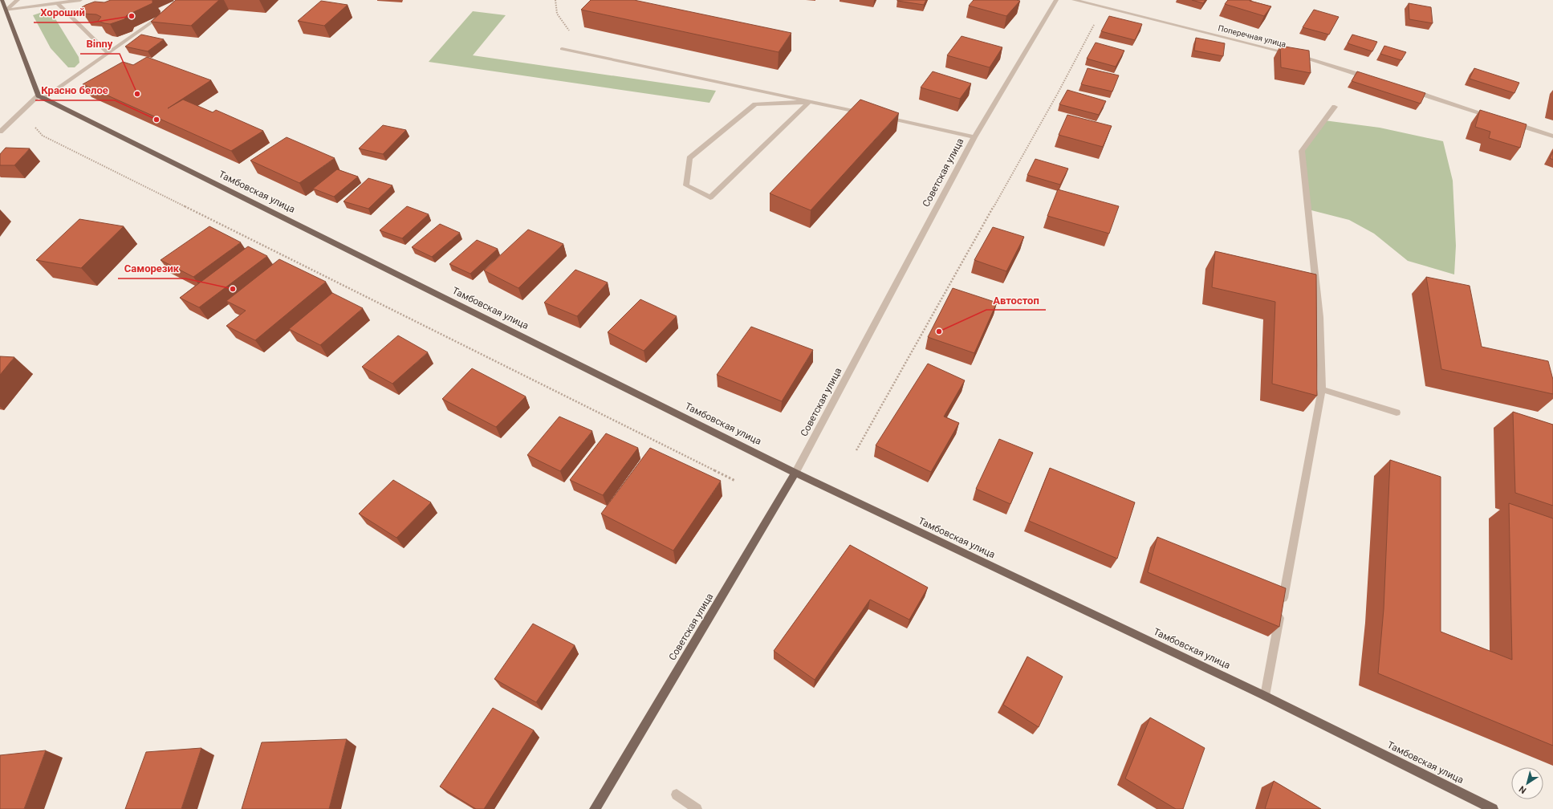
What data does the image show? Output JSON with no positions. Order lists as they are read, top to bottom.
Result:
{
  "streets": {
    "main road": ["Советская улица", "Тамбовская улица"],
    "street": ["Поперечная улица"]
  },
  "crossings": [
    ["Советская улица", "Тамбовская улица"]
  ],
  "places": [
    "Хороший",
    "Binny",
    "Красно белое",
    "Саморезик",
    "Автостоп"
  ],
  "north": "bottom left"
}
